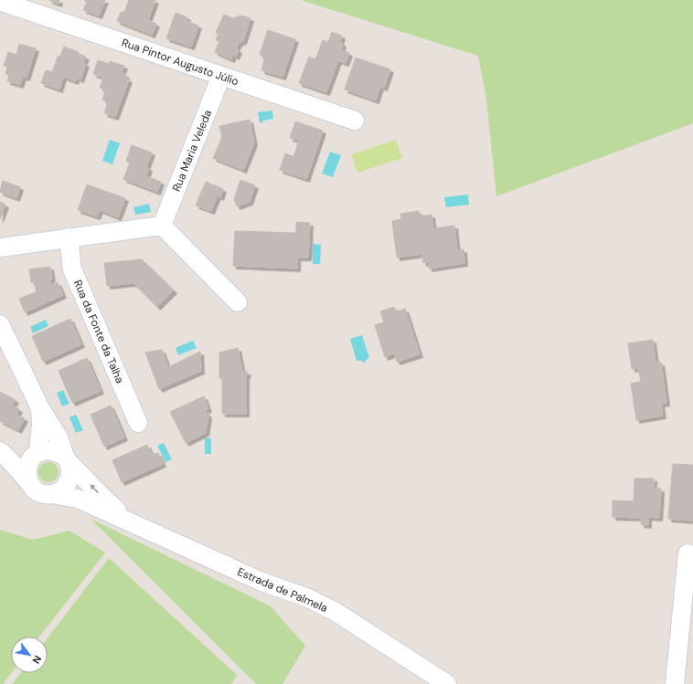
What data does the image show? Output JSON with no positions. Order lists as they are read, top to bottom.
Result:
{
  "streets": {
    "street": [
      "Rua Pintor Augusto Júlio",
      "Rua Maria Veleda",
      "Rua da Fonte da Talha",
      "Estrada de Palmela"
    ]
  },
  "crossings": [
    ["Rua Pintor Augusto Júlio", "Rua Maria Veleda"]
  ],
  "north": "bottom right"
}
